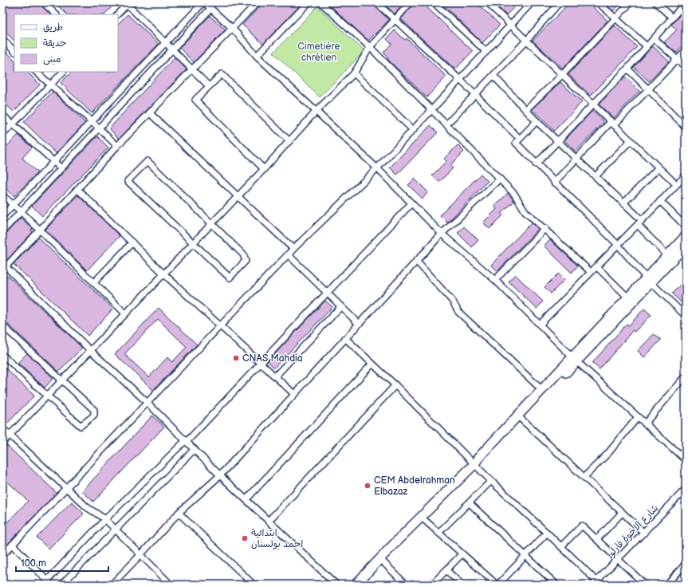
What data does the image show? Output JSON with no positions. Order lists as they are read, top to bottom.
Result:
{
  "streets": {
    "street": ["شارع الاخوة فارلو"]
  },
  "parks": ["Cimetière chrétien"],
  "places": ["CNAS Mahdia", "CEM Abdelrahman Elbazaz", "ابتدائية احمد بولسنان"],
  "legend": ["طريق", "حديقة", "مبنى"],
  "scale_bar": "100 m"
}
